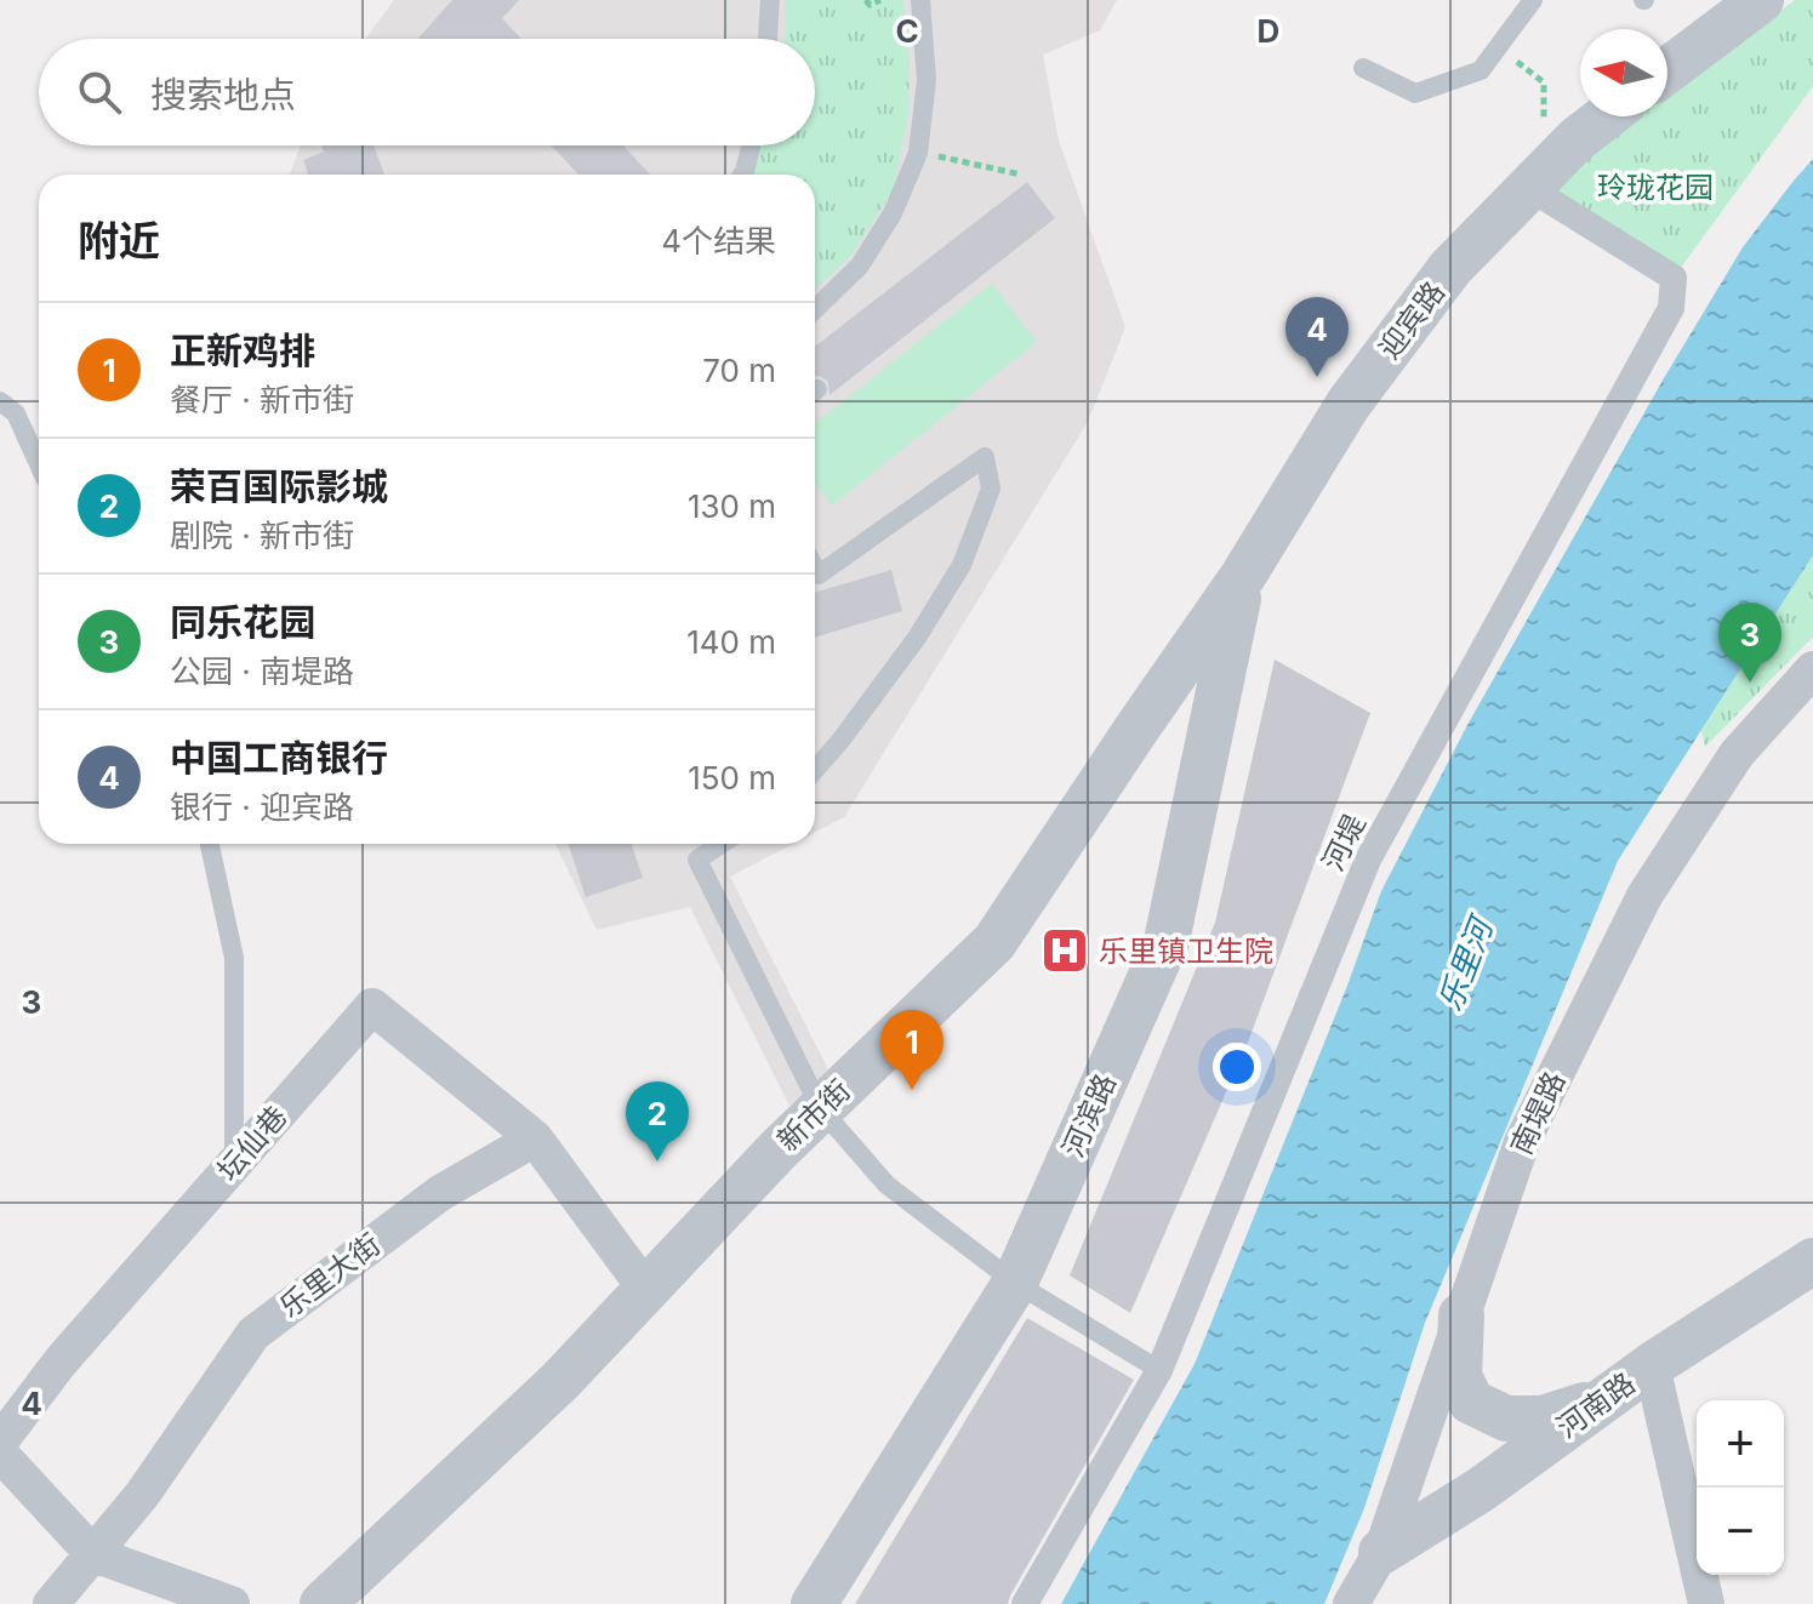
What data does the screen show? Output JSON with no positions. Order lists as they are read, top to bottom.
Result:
{
  "streets": {
    "street": [
      "迎宾路",
      "河堤",
      "南堤路",
      "新市街",
      "河滨路",
      "坛仙巷",
      "乐里大街",
      "河南路"
    ]
  },
  "crossings": [
    ["迎宾路", "河堤"],
    ["迎宾路", "新市街"],
    ["迎宾路", "河滨路"],
    ["南堤路", "河南路"],
    ["新市街", "河滨路"],
    ["坛仙巷", "乐里大街"]
  ],
  "water": ["乐里河"],
  "parks": ["玲珑花园"],
  "places": {
    "hospital": ["乐里镇卫生院"]
  },
  "north": "left",
  "page": {
    "search": "搜索地点",
    "heading": ["附近", "4个结果"],
    "pins": [
      "4",
      "3",
      "1",
      "2"
    ],
    "list": [
      {
        "mark": "1",
        "name": "正新鸡排",
        "note": "餐厅 · 新市街",
        "value": "70 m"
      },
      {
        "mark": "2",
        "name": "荣百国际影城",
        "note": "剧院 · 新市街",
        "value": "130 m"
      },
      {
        "mark": "3",
        "name": "同乐花园",
        "note": "公园 · 南堤路",
        "value": "140 m"
      },
      {
        "mark": "4",
        "name": "中国工商银行",
        "note": "银行 · 迎宾路",
        "value": "150 m"
      }
    ],
    "map_buttons": ["+", "−"]
  },
  "grid": {
    "columns": ["C", "D"],
    "rows": ["3", "4"]
  }
}
